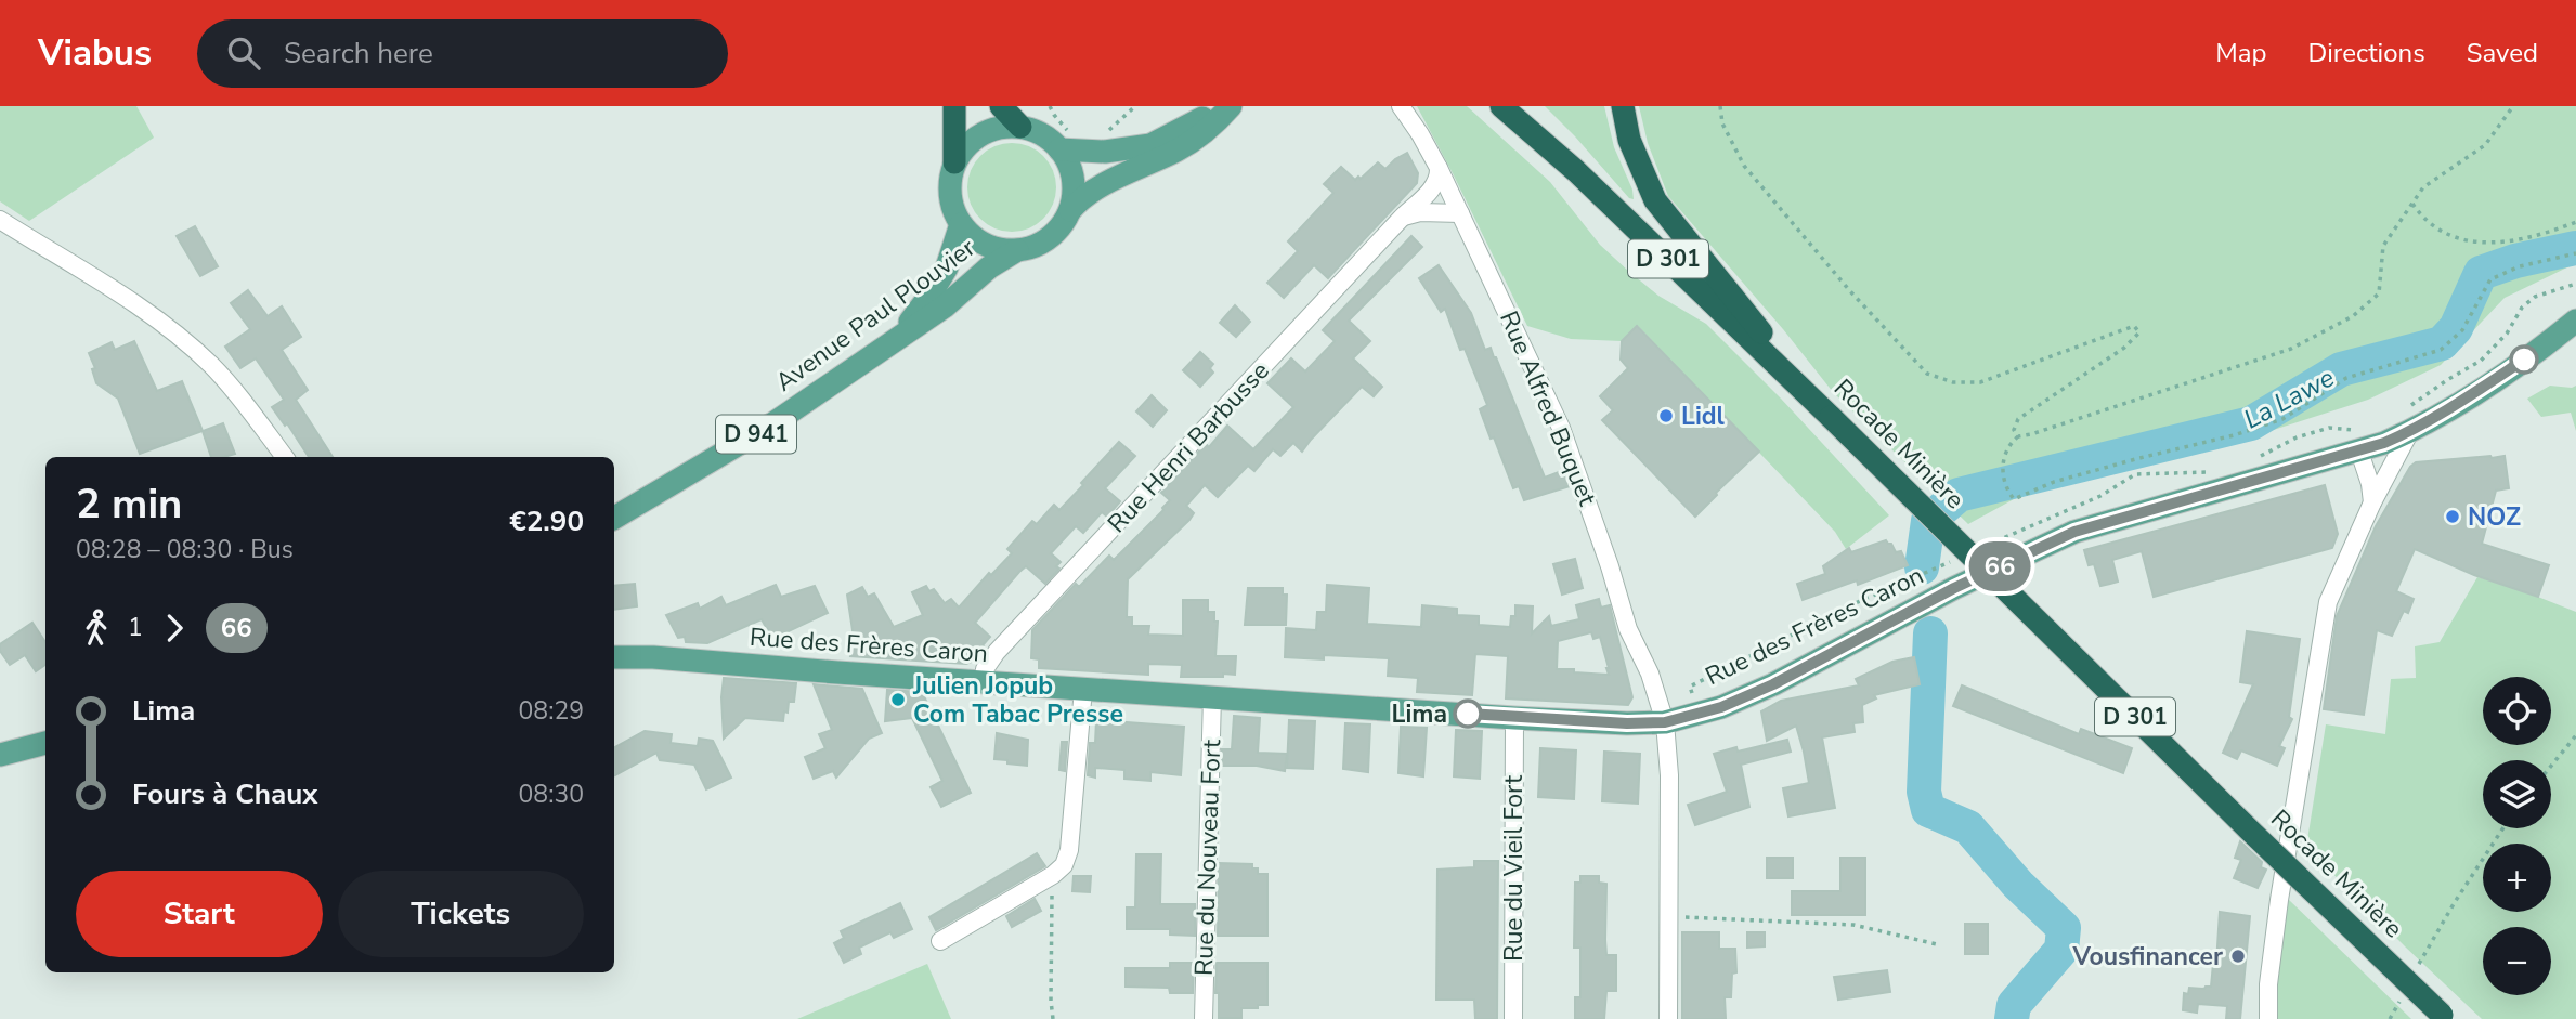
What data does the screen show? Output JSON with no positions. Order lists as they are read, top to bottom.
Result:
{
  "streets": {
    "highway": ["D 301", "Rocade Minière"],
    "main road": ["Avenue Paul Plouvier", "D 941", "Rue des Frères Caron"],
    "street": [
      "Rue Alfred Buquet",
      "Rue Henri Barbusse",
      "Rue du Nouveau Fort",
      "Rue du Vieil Fort"
    ]
  },
  "crossings": [
    ["Avenue Paul Plouvier", "D 941"],
    ["Rue Alfred Buquet", "Rue Henri Barbusse"],
    ["Rue Alfred Buquet", "Rue des Frères Caron"],
    ["Rue Henri Barbusse", "Rue des Frères Caron"],
    ["Rue des Frères Caron", "Rue du Nouveau Fort"],
    ["Rue des Frères Caron", "Rue du Vieil Fort"]
  ],
  "water": ["La Lawe"],
  "places": [
    "Lidl",
    "NOZ",
    "Julien Jopub Com Tabac Presse",
    "Lima",
    "Vousfinancer"
  ],
  "lines": ["bus line 66"],
  "page": {
    "header": "Viabus",
    "search": "Search here",
    "nav": ["Map", "Directions", "Saved"],
    "on_map": "66",
    "heading": ["2 min", "08:28 – 08:30 · Bus", "€2.90"],
    "legs": ["1", "66"],
    "list": [
      {
        "name": "Lima",
        "value": "08:29"
      },
      {
        "name": "Fours à Chaux",
        "value": "08:30"
      }
    ],
    "map_buttons": ["+", "−"],
    "buttons": ["Start", "Tickets"]
  }
}
